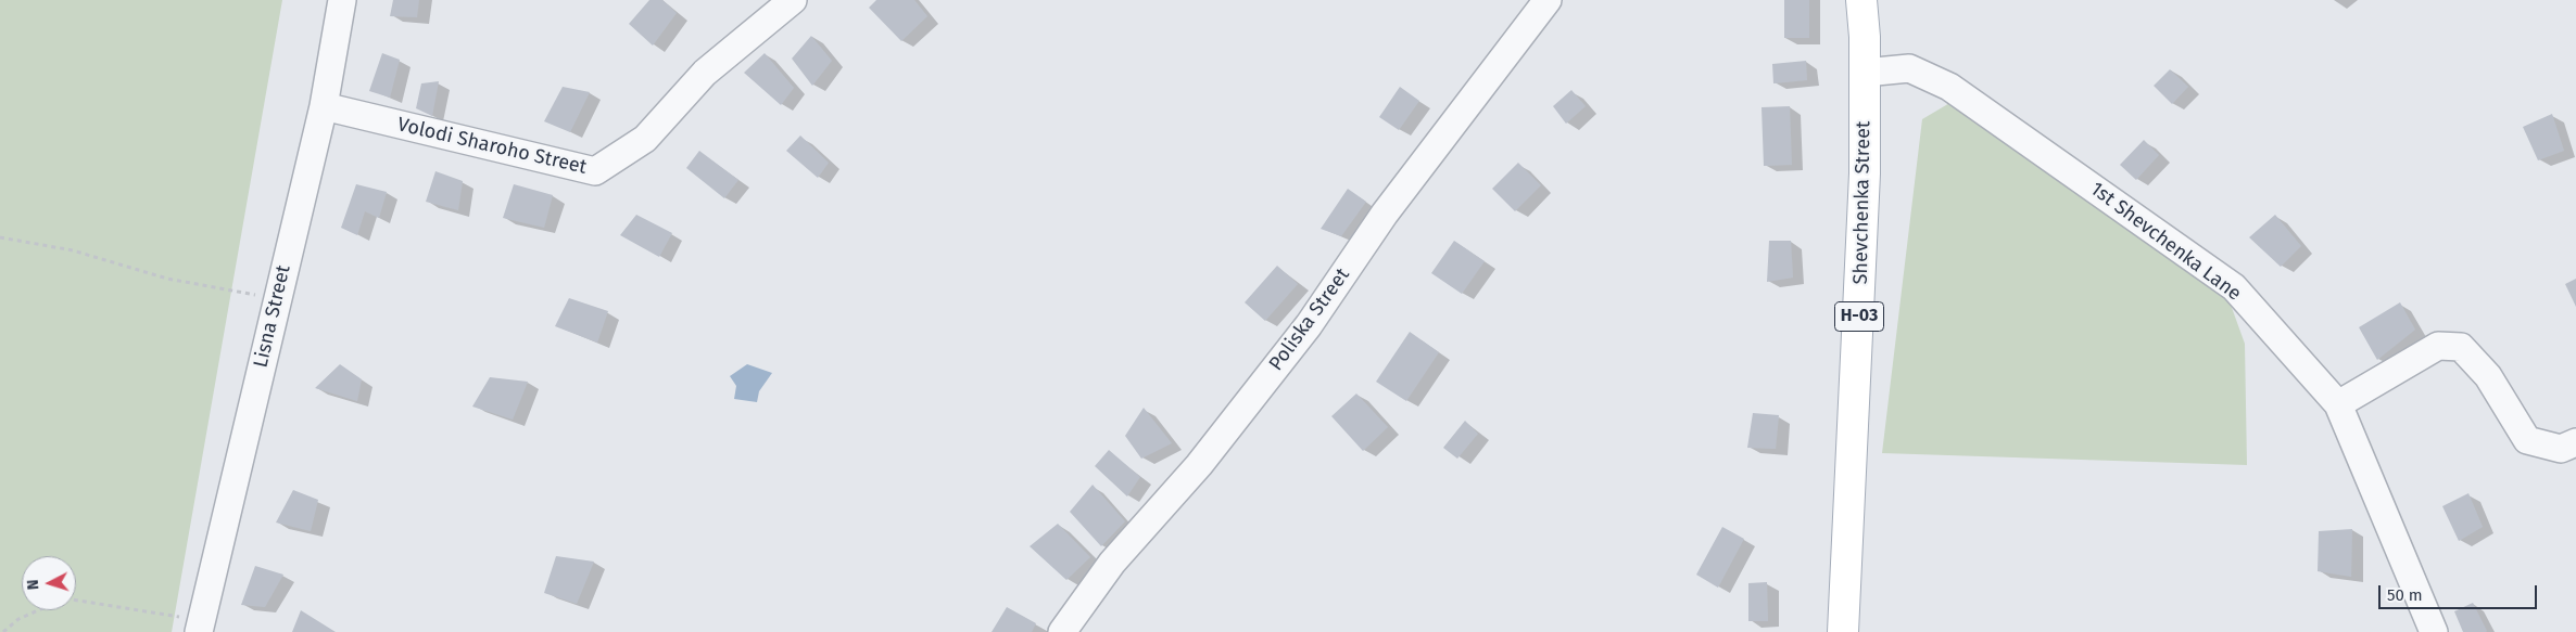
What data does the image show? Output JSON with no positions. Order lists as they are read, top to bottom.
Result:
{
  "streets": {
    "main road": ["Shevchenka Street", "Н-03"],
    "street": [
      "Volodi Sharoho Street",
      "1st Shevchenka Lane",
      "Lisna Street",
      "Poliska Street"
    ]
  },
  "crossings": [
    ["Volodi Sharoho Street", "Lisna Street"],
    ["Shevchenka Street", "1st Shevchenka Lane"]
  ],
  "scale_bar": "50 m",
  "north": "left"
}
